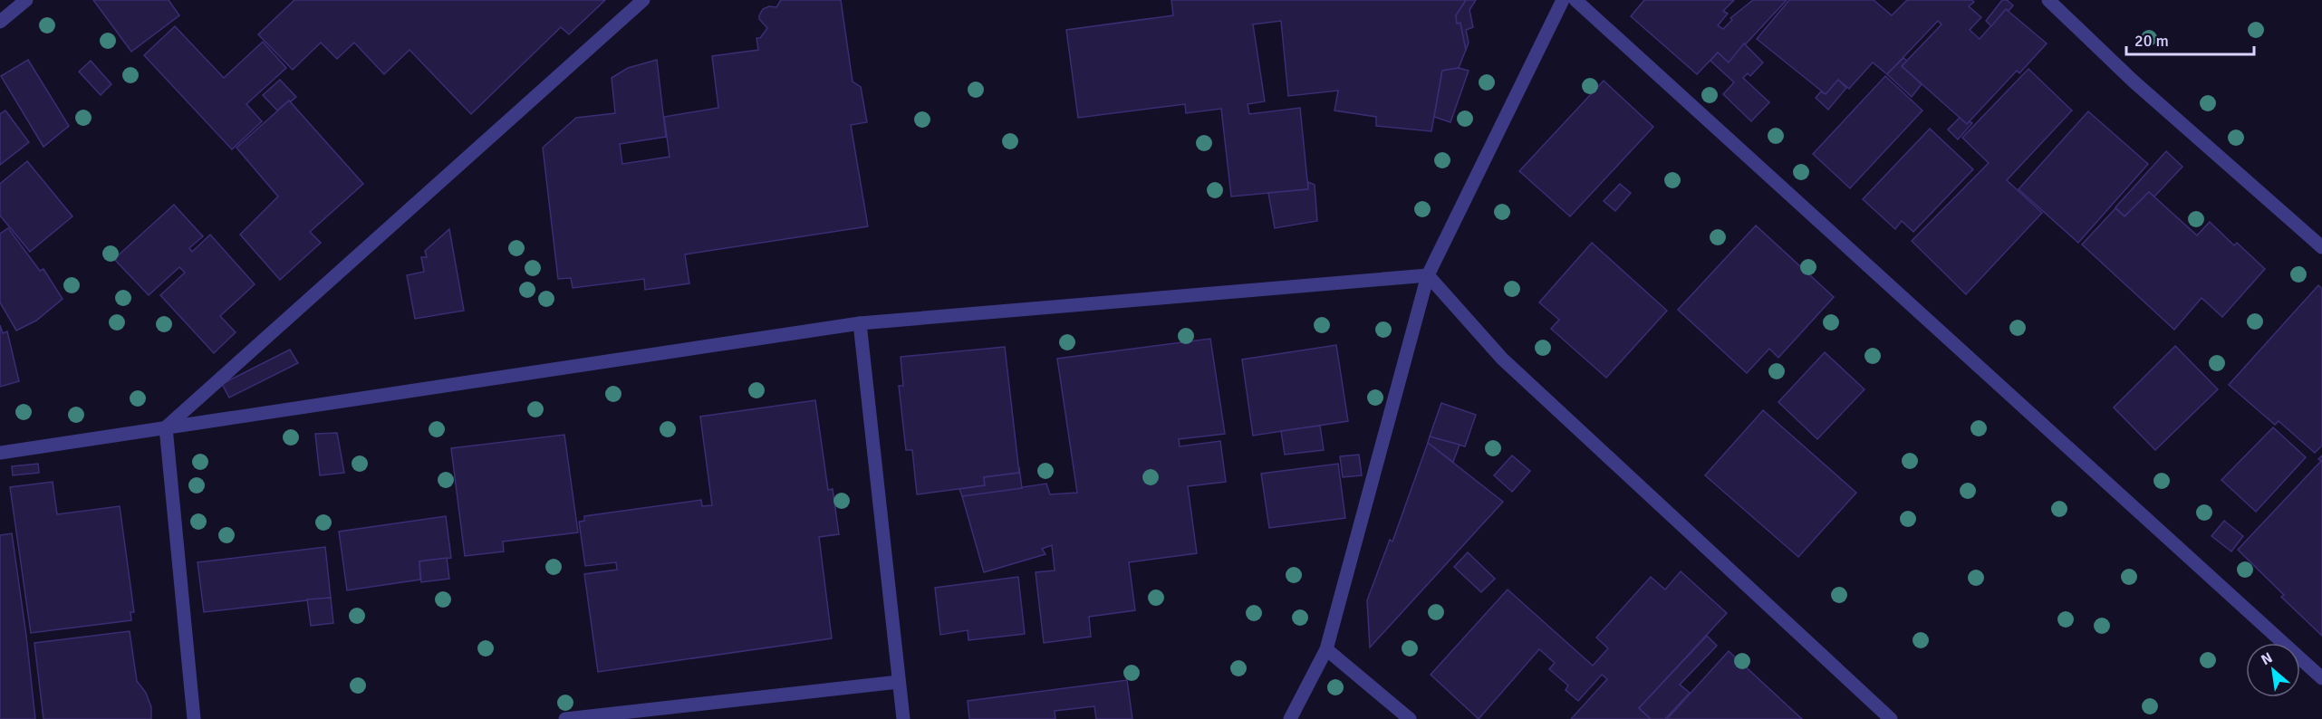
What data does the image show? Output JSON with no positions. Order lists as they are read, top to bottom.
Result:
{
  "scale_bar": "20 m",
  "north": "top left"
}
